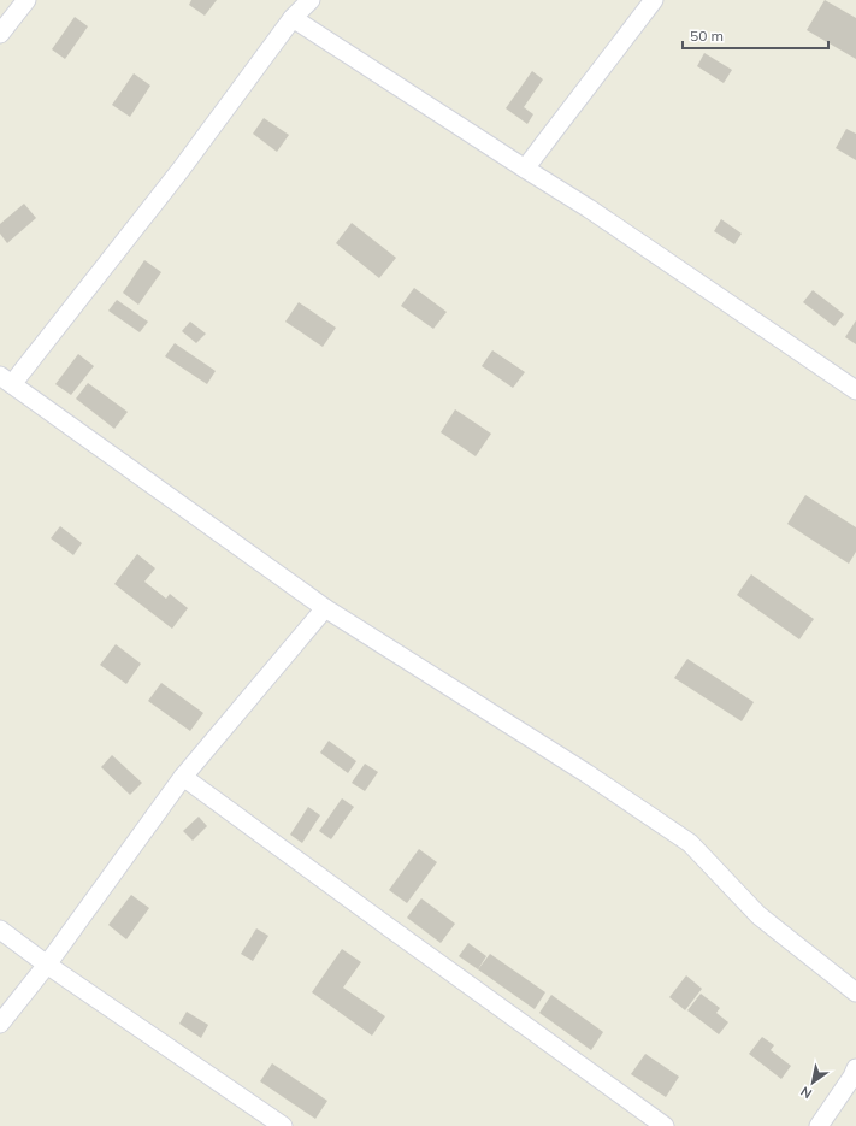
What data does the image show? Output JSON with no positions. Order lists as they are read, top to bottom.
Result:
{
  "scale_bar": "50 m",
  "north": "bottom left"
}
